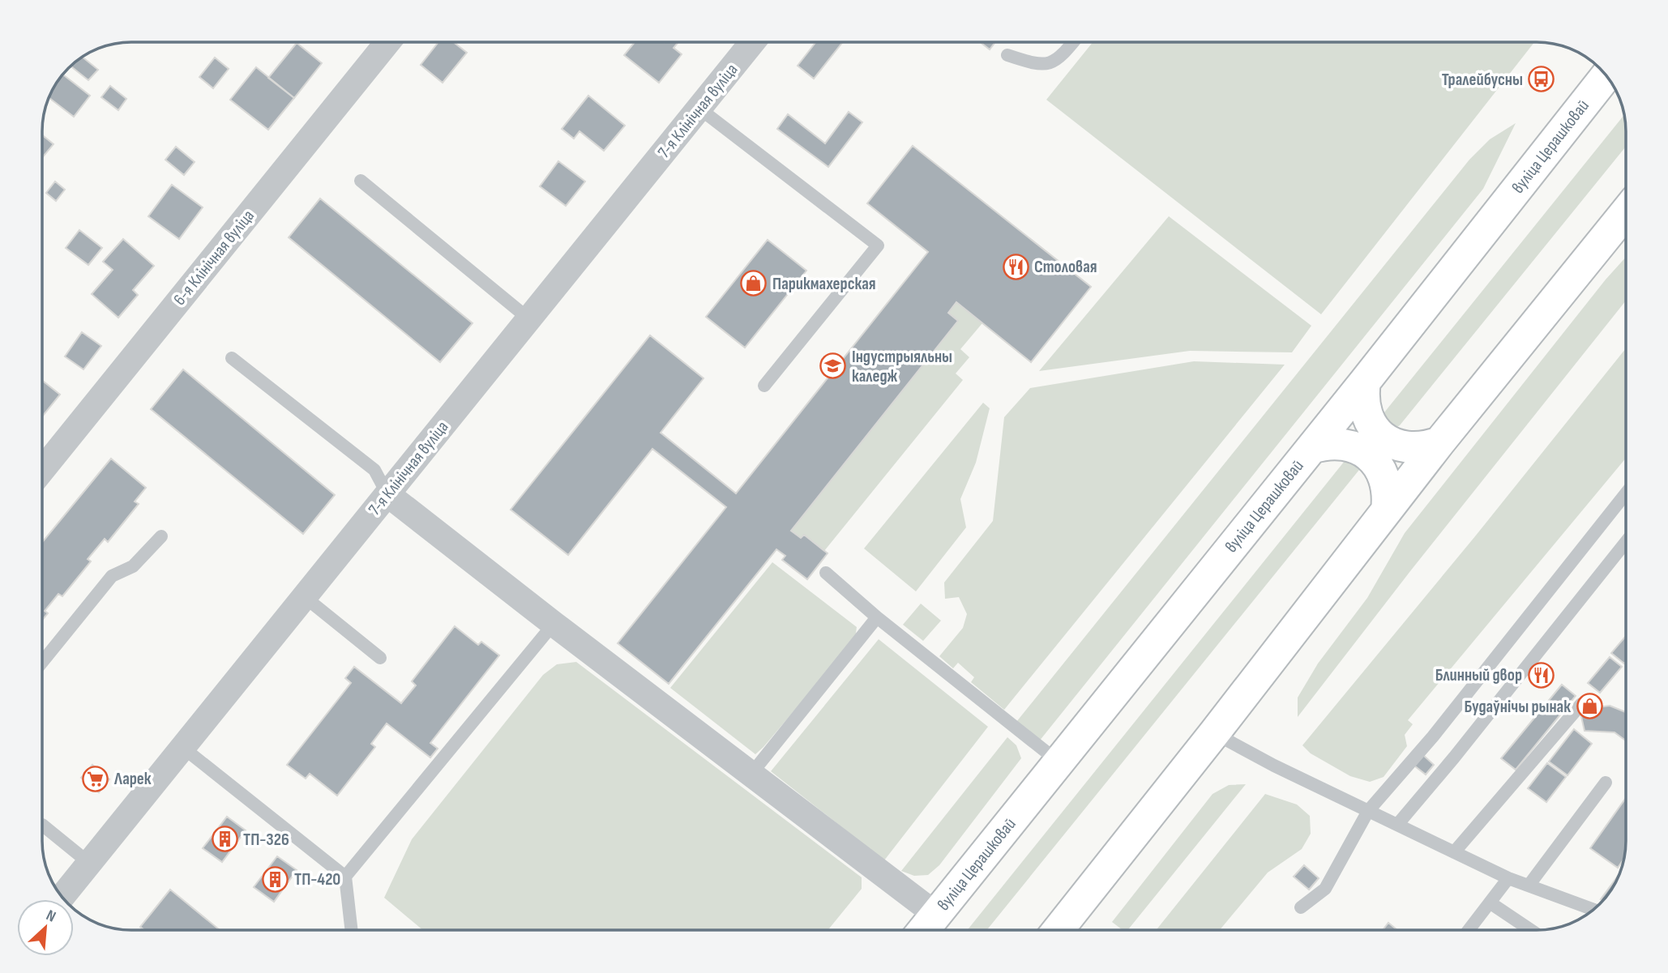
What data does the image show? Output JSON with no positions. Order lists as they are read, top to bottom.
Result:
{
  "streets": {
    "main road": ["вуліца Церашковай"],
    "street": ["7-я Клінічная вуліца", "6-я Клінічная вуліца"]
  },
  "places": {
    "bus stop": ["Тралейбусны"],
    "restaurant": ["Столовая", "Блинный двор"],
    "shop": ["Парикмахерская", "Будаўнічы рынак"],
    "school or university": ["Індустрыяльны каледж"],
    "supermarket": ["Ларек"],
    "building": ["ТП-326", "ТП-420"]
  },
  "north": "top right"
}
